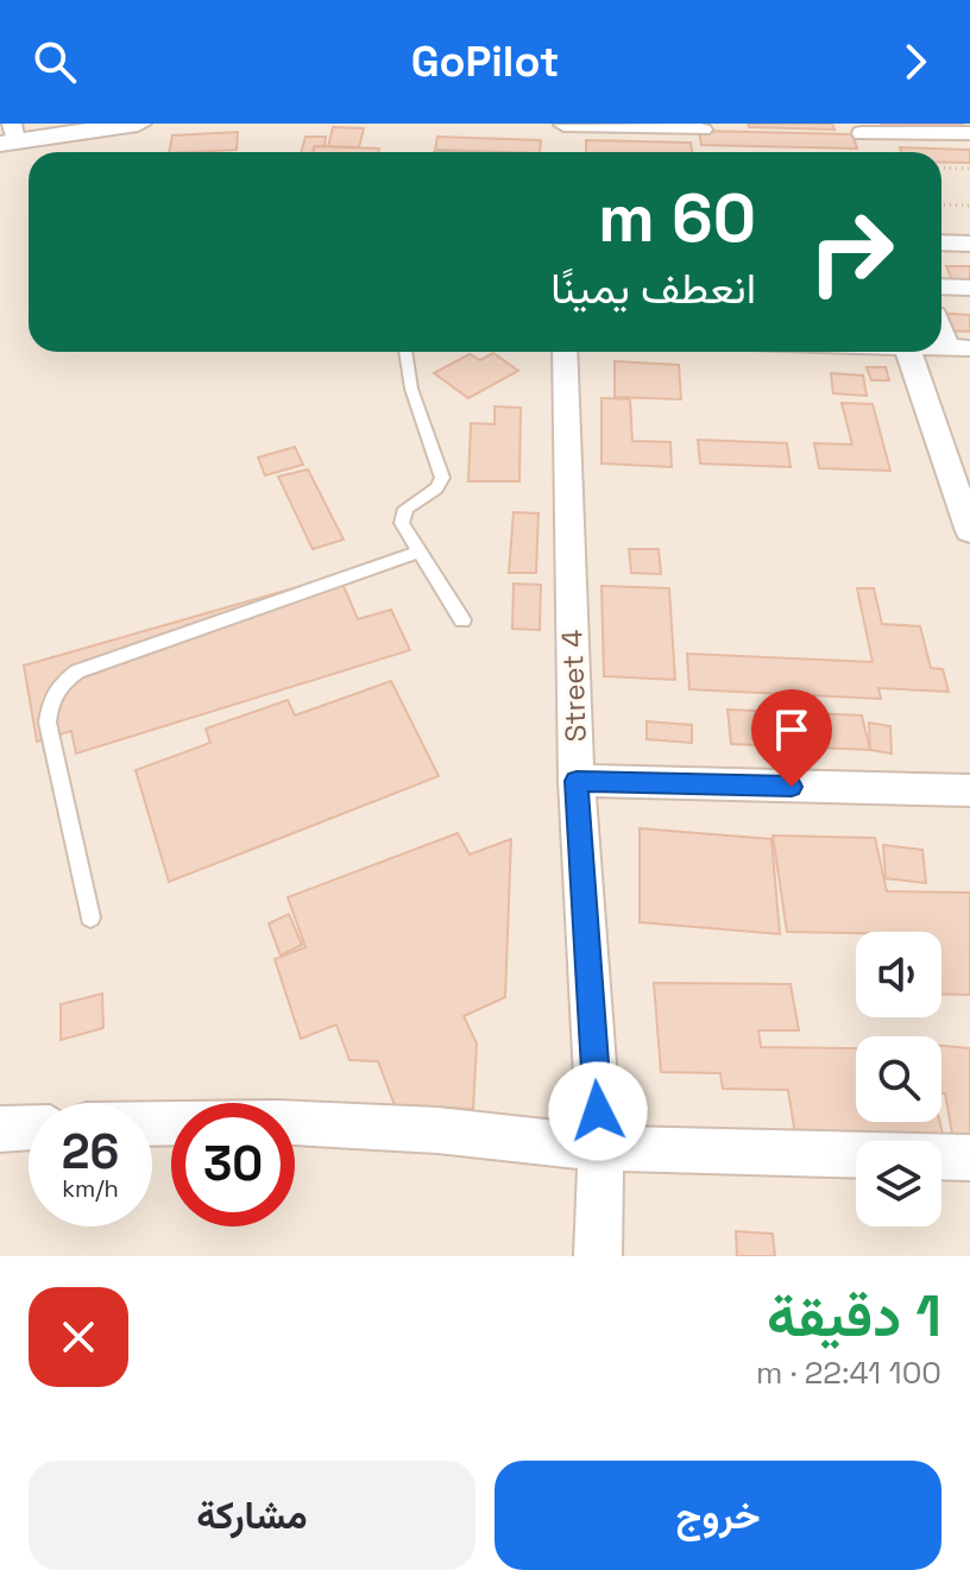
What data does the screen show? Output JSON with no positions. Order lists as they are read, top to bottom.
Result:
{
  "streets": {
    "street": ["Street 4"]
  },
  "page": {
    "header": "GoPilot",
    "turn": ["60 m", "انعطف يمينًا"],
    "speed": "26 km/h",
    "limit": "30",
    "heading": ["1 دقيقة", "100 m · 22:41"],
    "buttons": ["خروج", "مشاركة"]
  }
}
